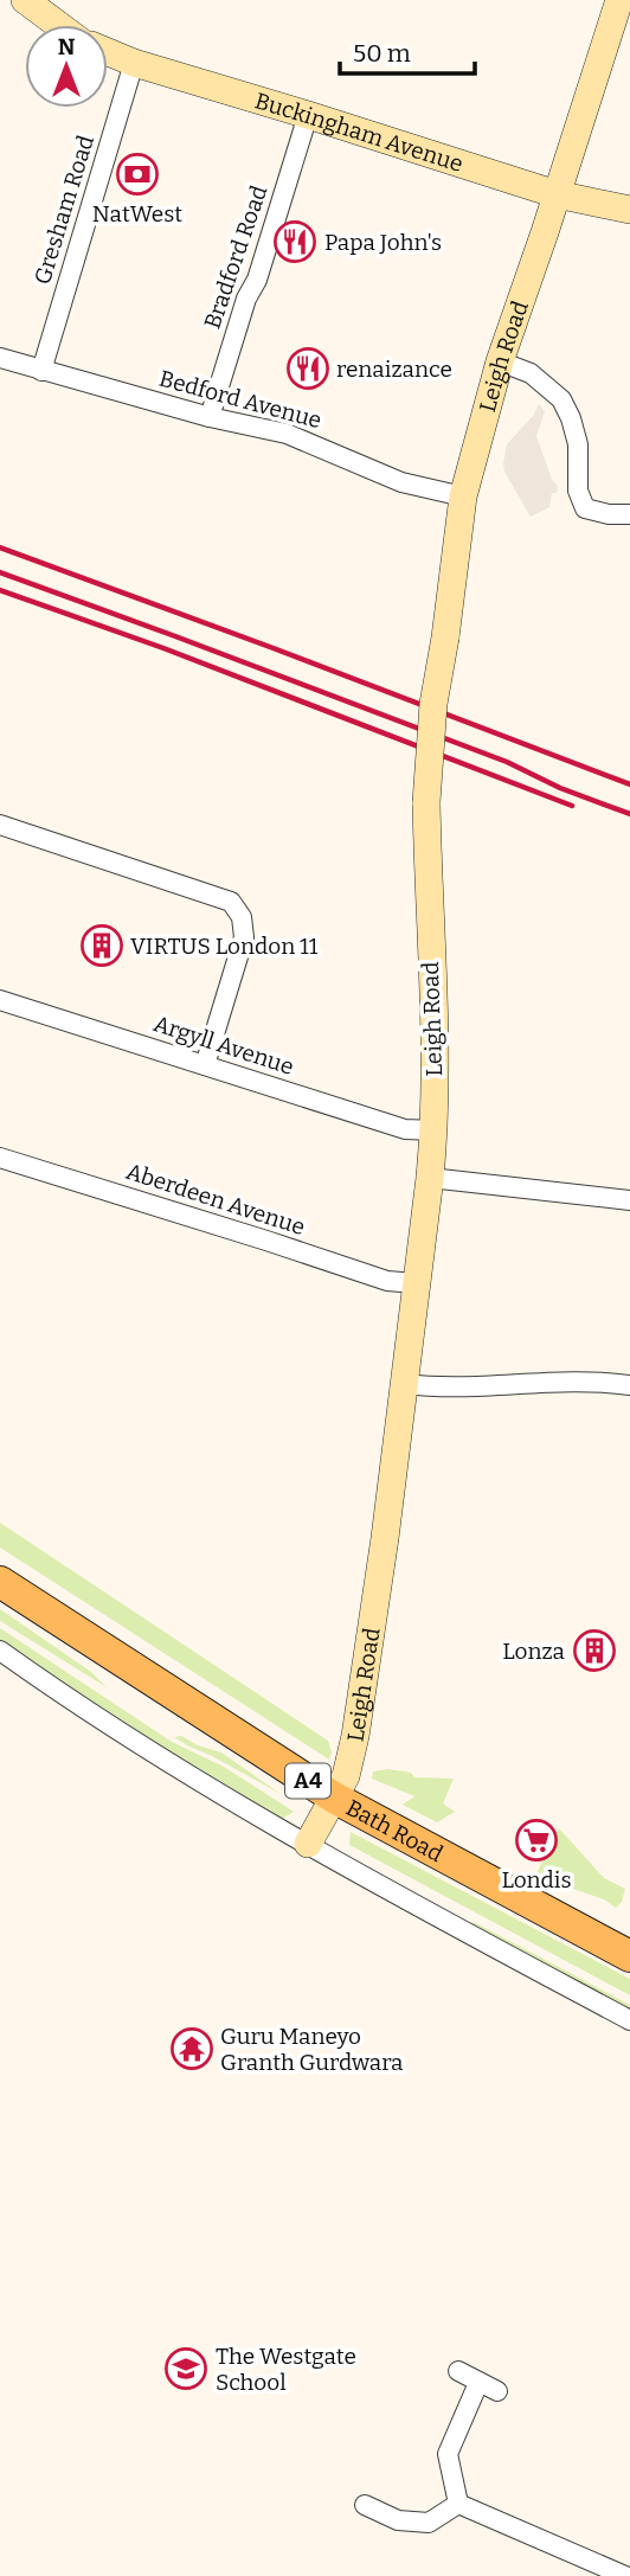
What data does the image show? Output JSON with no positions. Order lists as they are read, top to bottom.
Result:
{
  "streets": {
    "main road": ["A4", "Bath Road"],
    "street": [
      "Buckingham Avenue",
      "Gresham Road",
      "Bradford Road",
      "Leigh Road",
      "Bedford Avenue",
      "Argyll Avenue",
      "Aberdeen Avenue"
    ]
  },
  "crossings": [
    ["Buckingham Avenue", "Gresham Road"],
    ["Buckingham Avenue", "Bradford Road"],
    ["Buckingham Avenue", "Leigh Road"],
    ["Gresham Road", "Bedford Avenue"],
    ["Bradford Road", "Bedford Avenue"],
    ["Leigh Road", "Bedford Avenue"],
    ["Leigh Road", "Argyll Avenue"],
    ["Leigh Road", "Aberdeen Avenue"],
    ["Leigh Road", "Bath Road"]
  ],
  "places": {
    "bank": ["NatWest"],
    "restaurant": ["Papa John's", "renaizance"],
    "building": ["VIRTUS London 11", "Lonza"],
    "supermarket": ["Londis"],
    "temple": ["Guru Maneyo Granth Gurdwara"],
    "school or university": ["The Westgate School"]
  },
  "scale_bar": "50 m",
  "north": "top"
}
